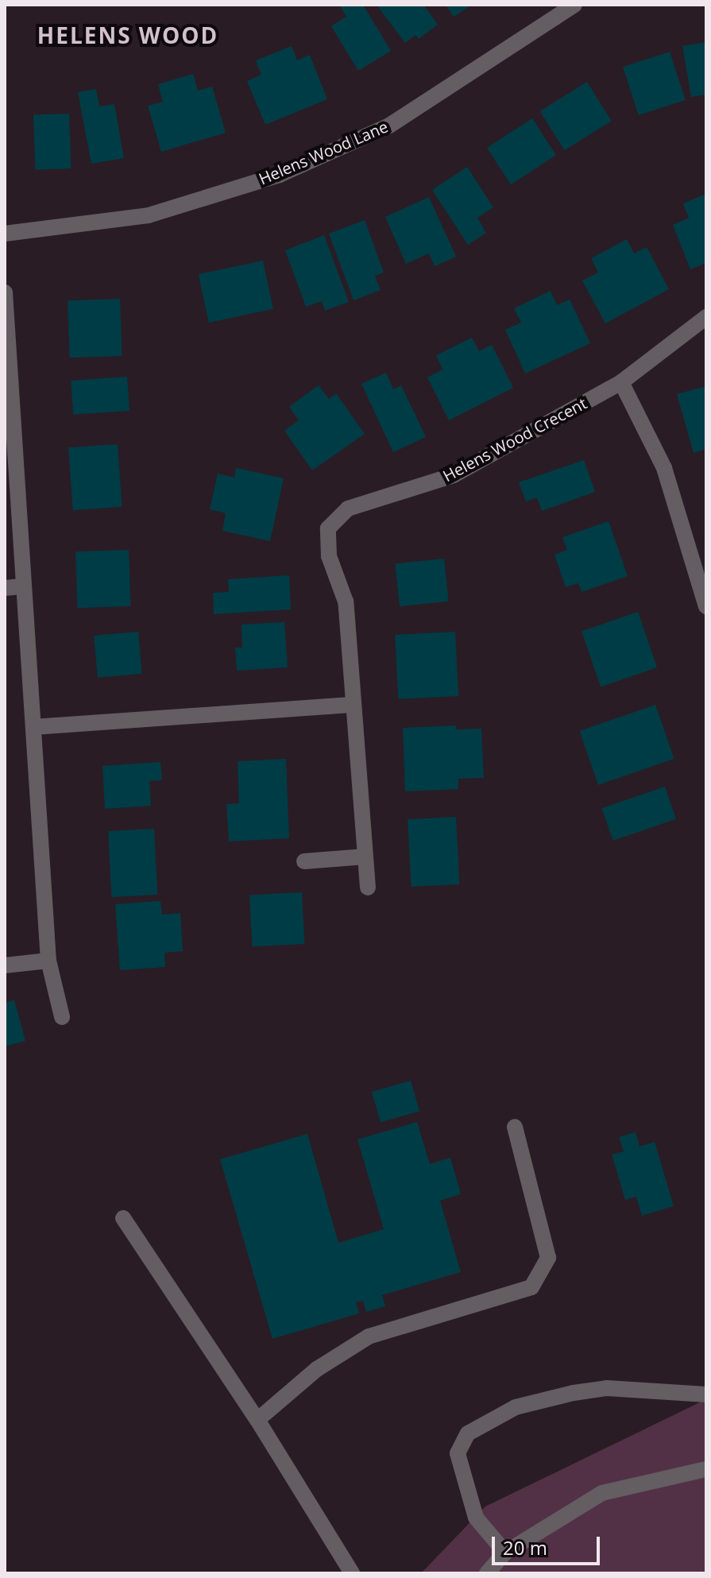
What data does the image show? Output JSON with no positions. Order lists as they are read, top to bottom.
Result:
{
  "streets": {
    "street": ["Helens Wood Lane", "Helens Wood Crecent"]
  },
  "districts": ["HELENS WOOD"],
  "scale_bar": "20 m"
}
